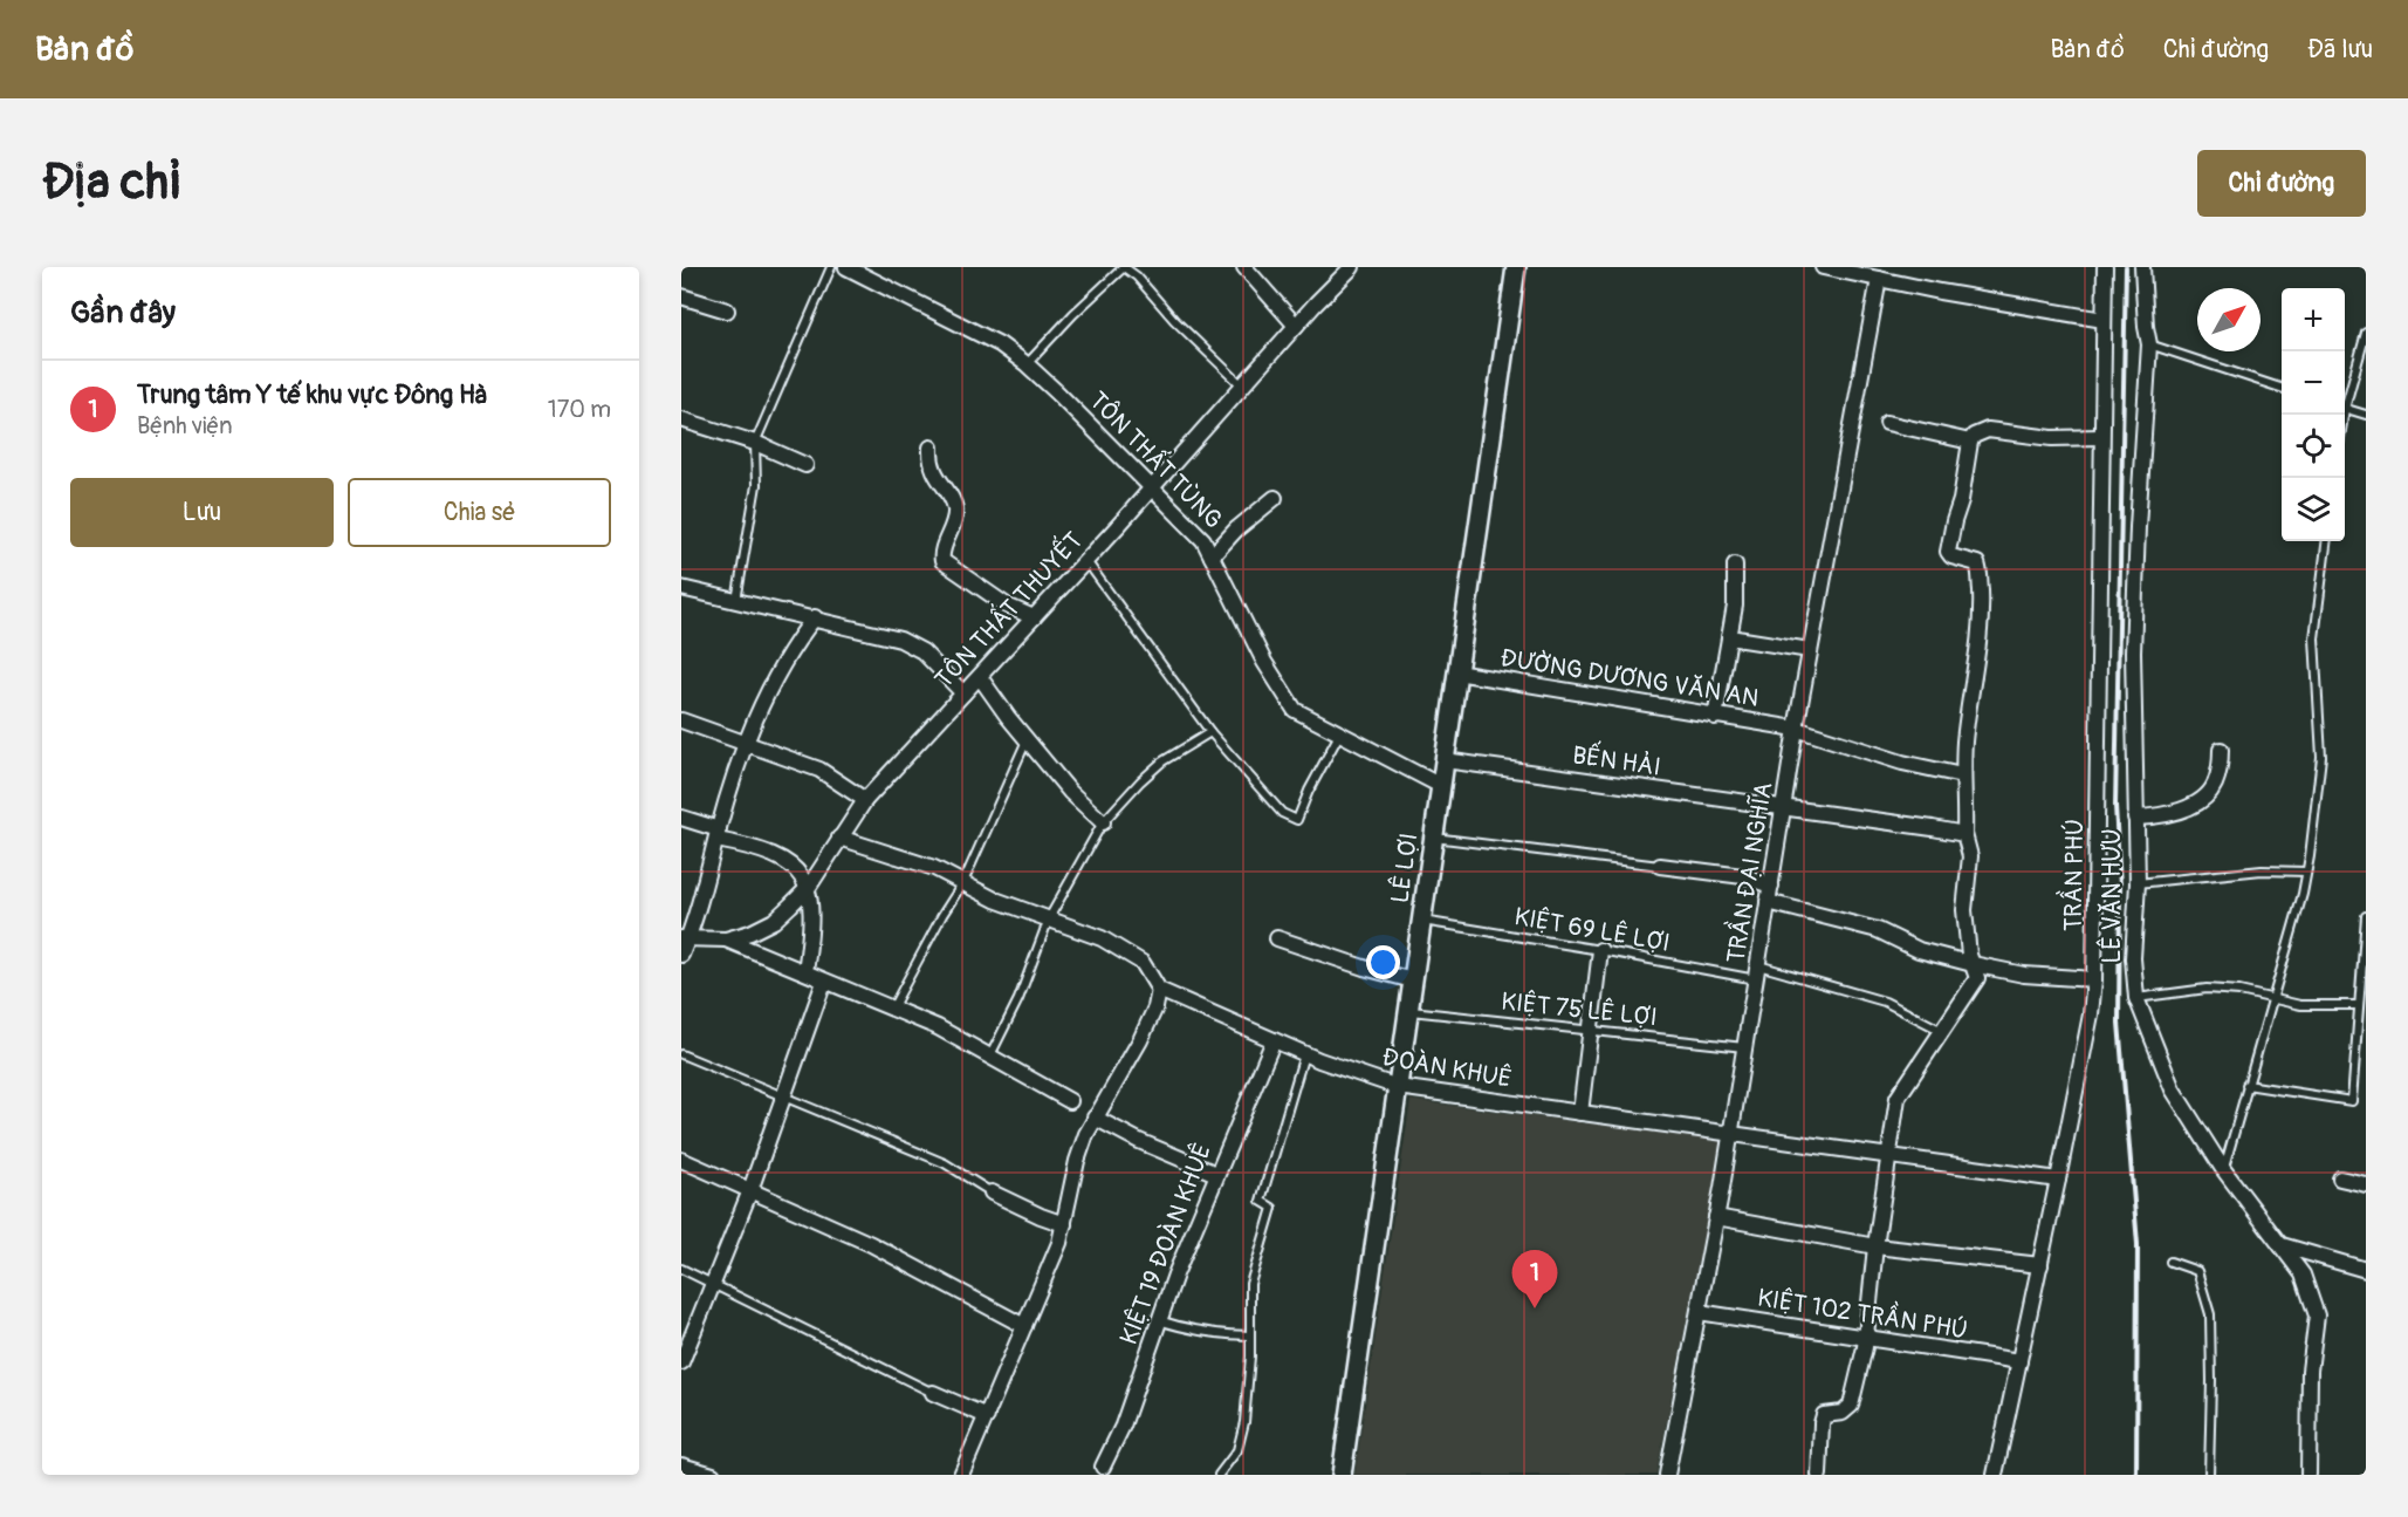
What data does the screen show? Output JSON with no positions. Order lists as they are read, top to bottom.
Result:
{
  "streets": {
    "street": [
      "TÔN THẤT TÙNG",
      "TÔN THẤT THUYẾT",
      "ĐƯỜNG DƯƠNG VĂN AN",
      "BẾN HẢI",
      "LÊ LỢI",
      "TRẦN ĐẠI NGHĨA",
      "TRẦN PHÚ",
      "LÊ VĂN HƯU",
      "ĐOÀN KHUÊ",
      "KIỆT 19 ĐOÀN KHUÊ",
      "KIỆT 102 TRẦN PHÚ"
    ],
    "lane": ["KIỆT 69 LÊ LỢI", "KIỆT 75 LÊ LỢI"]
  },
  "crossings": [
    ["TÔN THẤT TÙNG", "TÔN THẤT THUYẾT"],
    ["TÔN THẤT TÙNG", "LÊ LỢI"],
    ["ĐƯỜNG DƯƠNG VĂN AN", "LÊ LỢI"],
    ["ĐƯỜNG DƯƠNG VĂN AN", "TRẦN ĐẠI NGHĨA"],
    ["BẾN HẢI", "LÊ LỢI"],
    ["BẾN HẢI", "TRẦN ĐẠI NGHĨA"],
    ["LÊ LỢI", "KIỆT 69 LÊ LỢI"],
    ["LÊ LỢI", "KIỆT 75 LÊ LỢI"],
    ["LÊ LỢI", "ĐOÀN KHUÊ"],
    ["TRẦN ĐẠI NGHĨA", "KIỆT 69 LÊ LỢI"],
    ["TRẦN ĐẠI NGHĨA", "KIỆT 75 LÊ LỢI"],
    ["TRẦN ĐẠI NGHĨA", "ĐOÀN KHUÊ"],
    ["TRẦN ĐẠI NGHĨA", "KIỆT 102 TRẦN PHÚ"],
    ["TRẦN PHÚ", "ĐOÀN KHUÊ"],
    ["TRẦN PHÚ", "KIỆT 102 TRẦN PHÚ"],
    ["ĐOÀN KHUÊ", "KIỆT 19 ĐOÀN KHUÊ"]
  ],
  "north": "top right",
  "page": {
    "header": "Bản đồ",
    "nav": ["Bản đồ", "Chỉ đường", "Đã lưu"],
    "buttons": [
      "Chỉ đường",
      ["Lưu", "Chia sẻ"]
    ],
    "title": "Địa chỉ",
    "heading": "Gần đây",
    "map_buttons": ["+", "−"],
    "list": [
      {
        "mark": "1",
        "name": "Trung tâm Y tế khu vực Đông Hà",
        "note": "Bệnh viện",
        "value": "170 m"
      }
    ],
    "pins": "1"
  }
}
